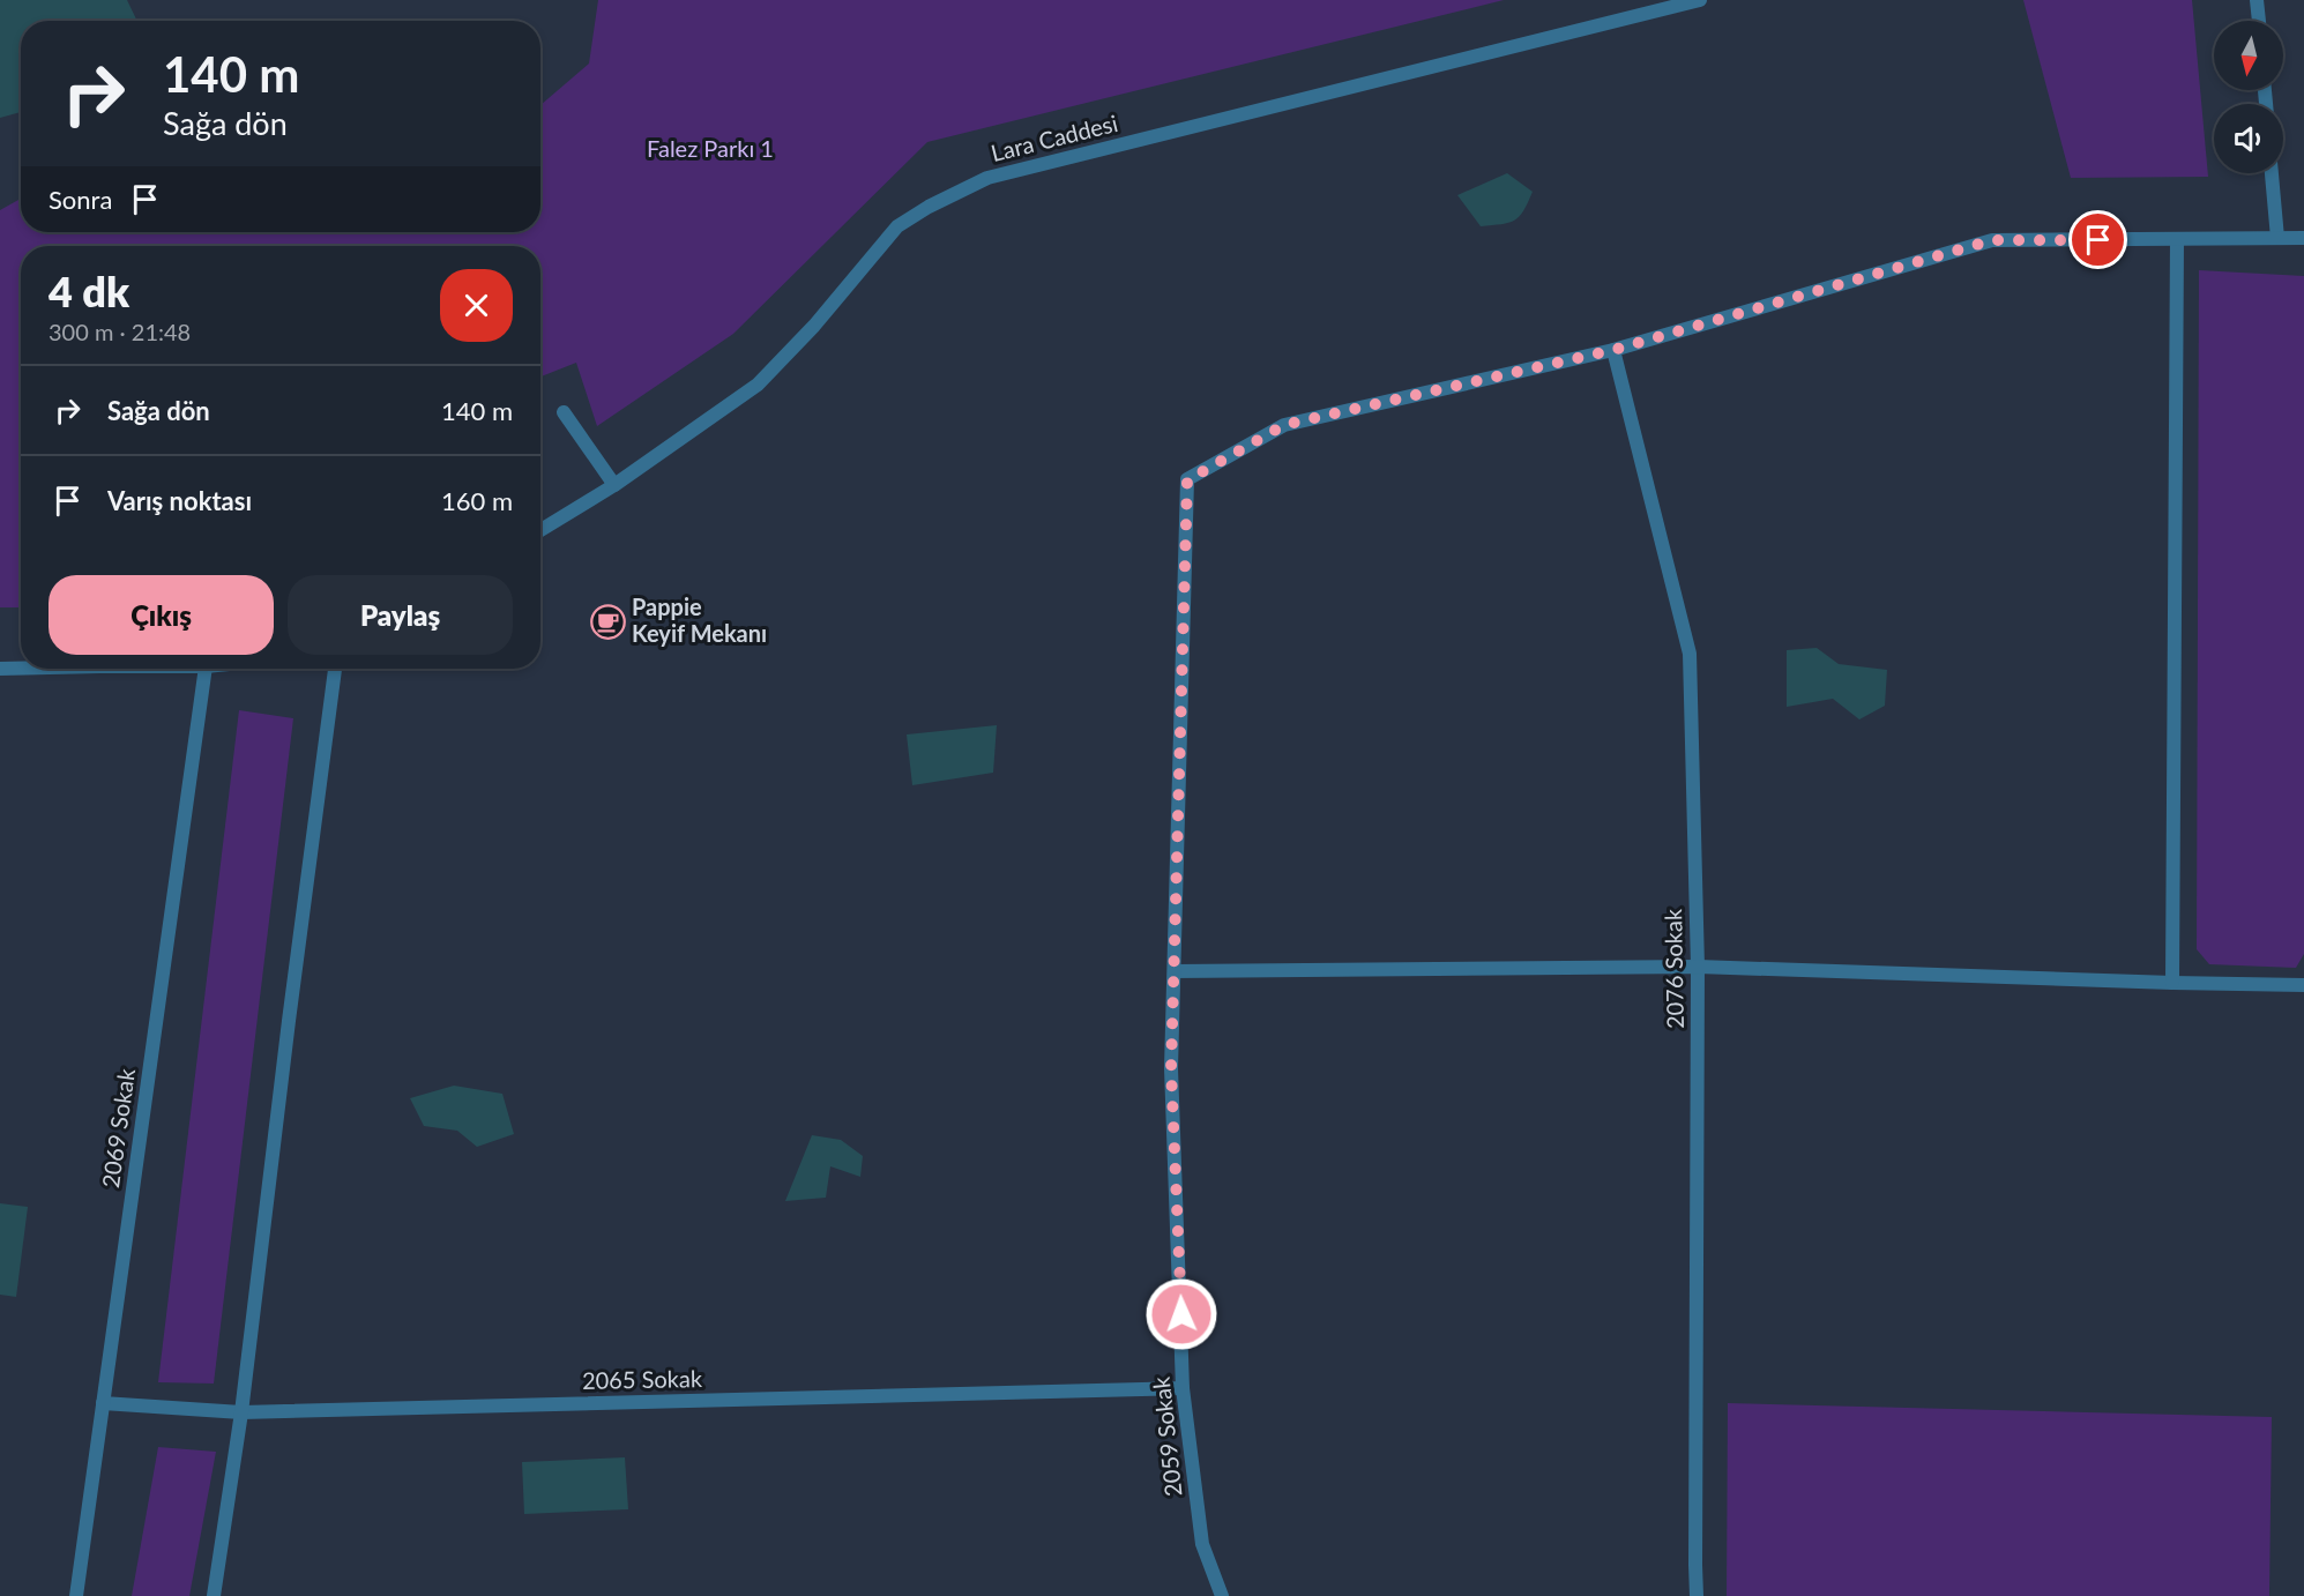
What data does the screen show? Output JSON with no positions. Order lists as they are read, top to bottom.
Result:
{
  "streets": {
    "street": [
      "Lara Caddesi",
      "2076 Sokak",
      "2069 Sokak",
      "2065 Sokak",
      "2059 Sokak"
    ]
  },
  "crossings": [
    ["2076 Sokak", "2059 Sokak"],
    ["2069 Sokak", "2065 Sokak"],
    ["2065 Sokak", "2059 Sokak"]
  ],
  "parks": ["Falez Parkı 1"],
  "places": {
    "cafe": ["Pappie Keyif Mekanı"]
  },
  "north": "bottom",
  "page": {
    "turn": ["140 m", "Sağa dön"],
    "then": "Sonra",
    "heading": ["4 dk", "300 m · 21:48"],
    "list": [
      {
        "name": "Sağa dön",
        "value": "140 m"
      },
      {
        "name": "Varış noktası",
        "value": "160 m"
      }
    ],
    "buttons": ["Çıkış", "Paylaş"]
  }
}
